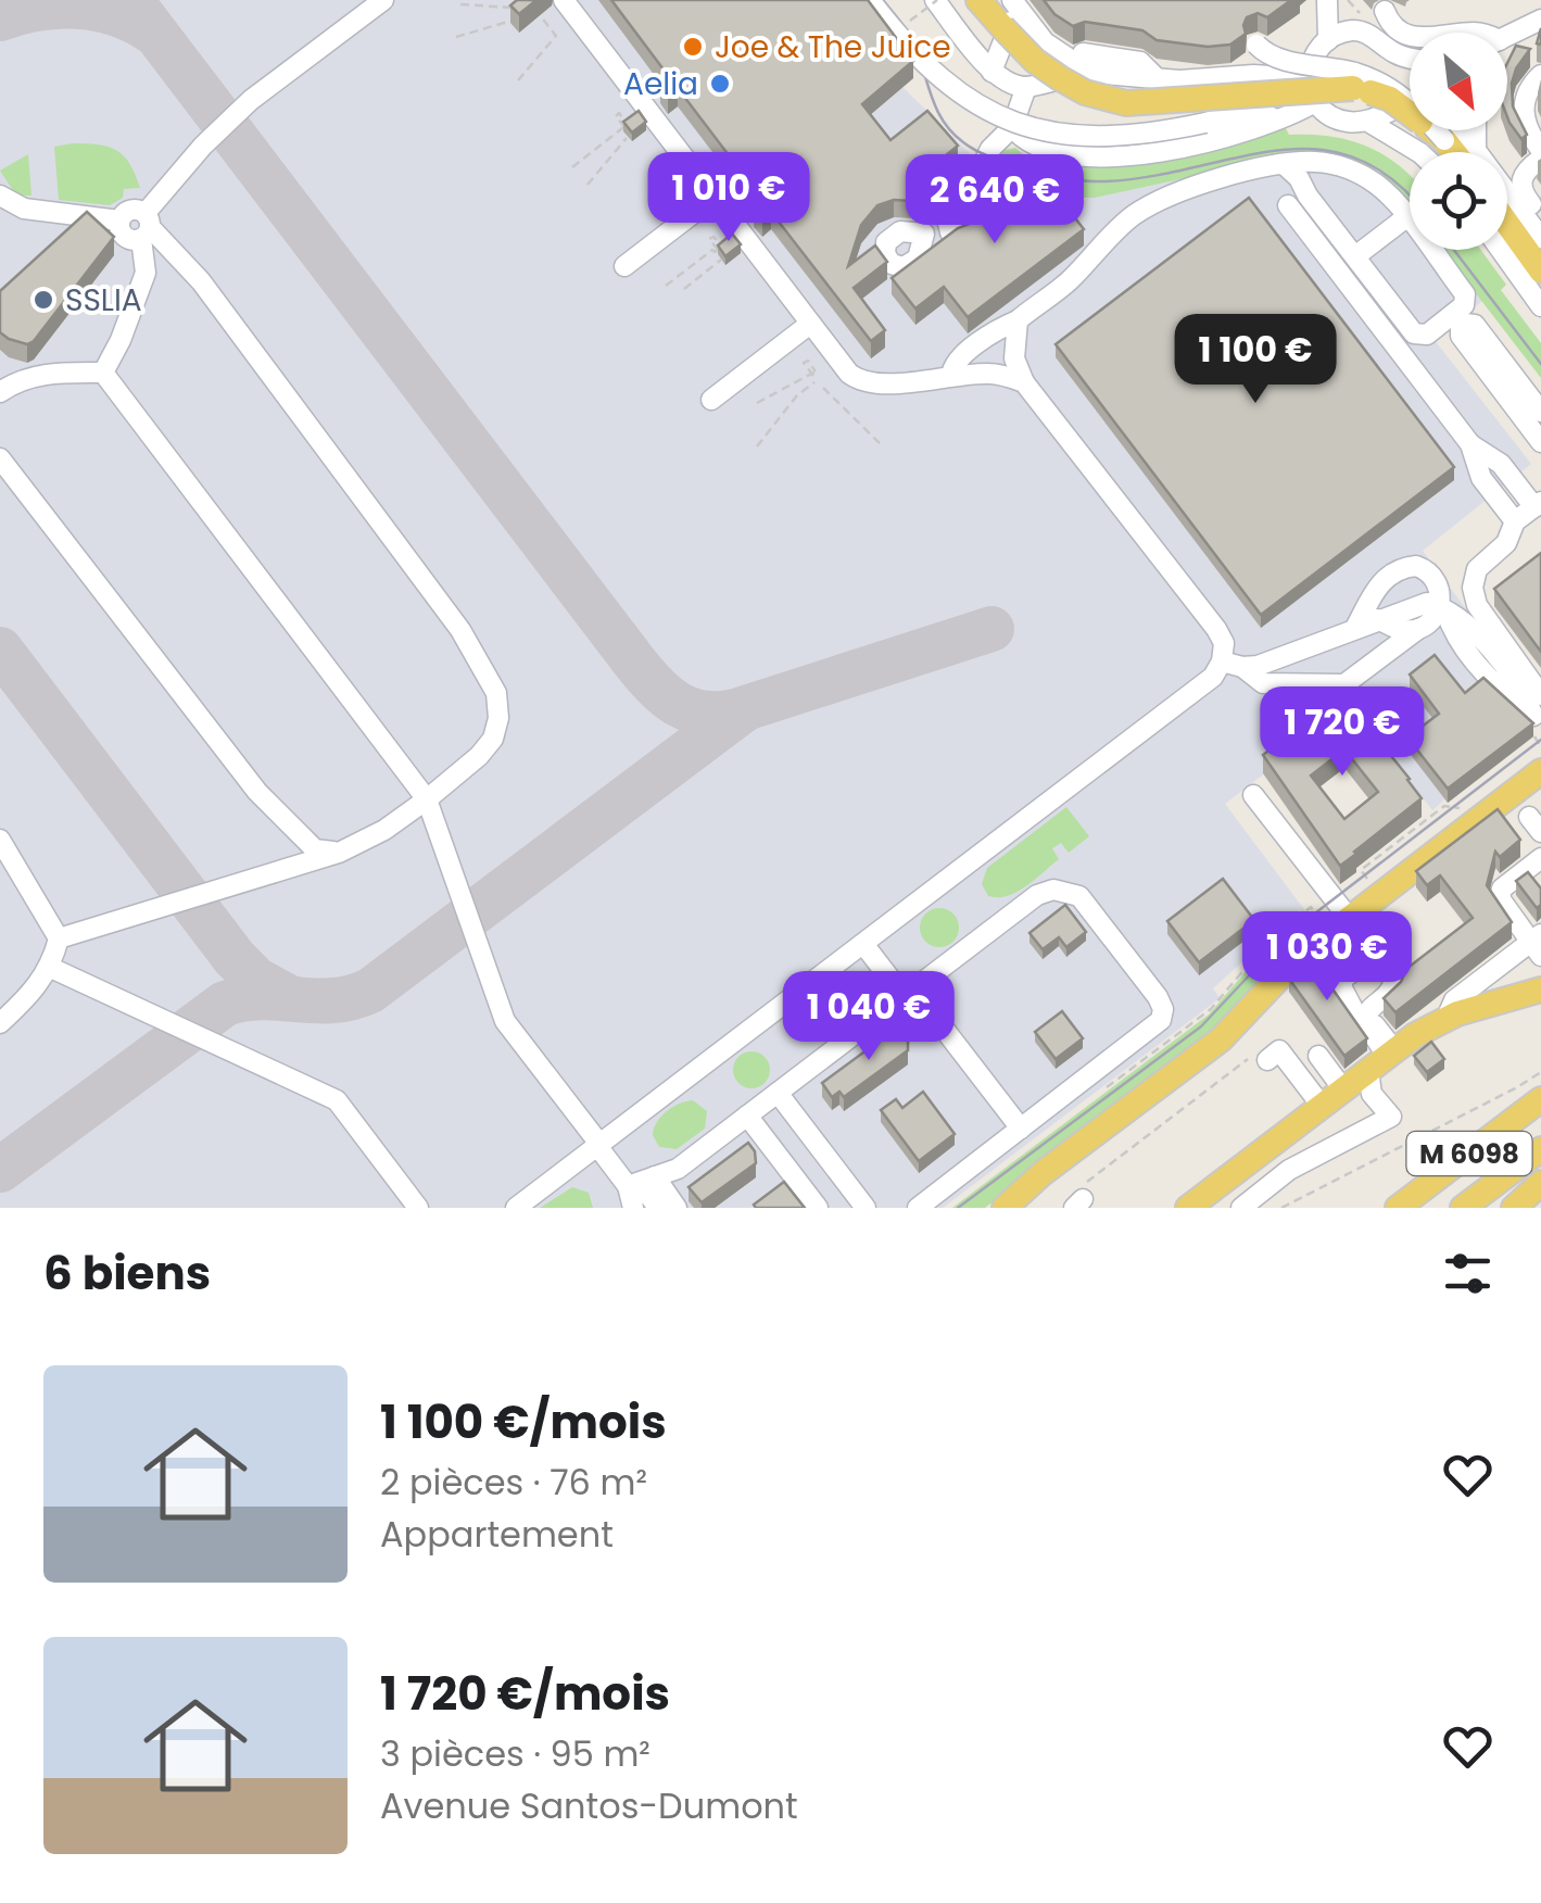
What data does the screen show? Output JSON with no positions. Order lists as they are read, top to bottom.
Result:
{
  "streets": {
    "main road": ["M 6098"]
  },
  "places": ["Joe & The Juice", "Aelia", "SSLIA"],
  "north": "bottom right",
  "page": {
    "price": [
      "1 010 €",
      "2 640 €",
      "1 100 €",
      "1 720 €",
      "1 030 €",
      "1 040 €"
    ],
    "heading": "6 biens",
    "list": [
      {
        "name": "1 100 €/mois",
        "note": "2 pièces · 76 m² · Appartement"
      },
      {
        "name": "1 720 €/mois",
        "note": "3 pièces · 95 m² · Avenue Santos-Dumont"
      }
    ]
  }
}
